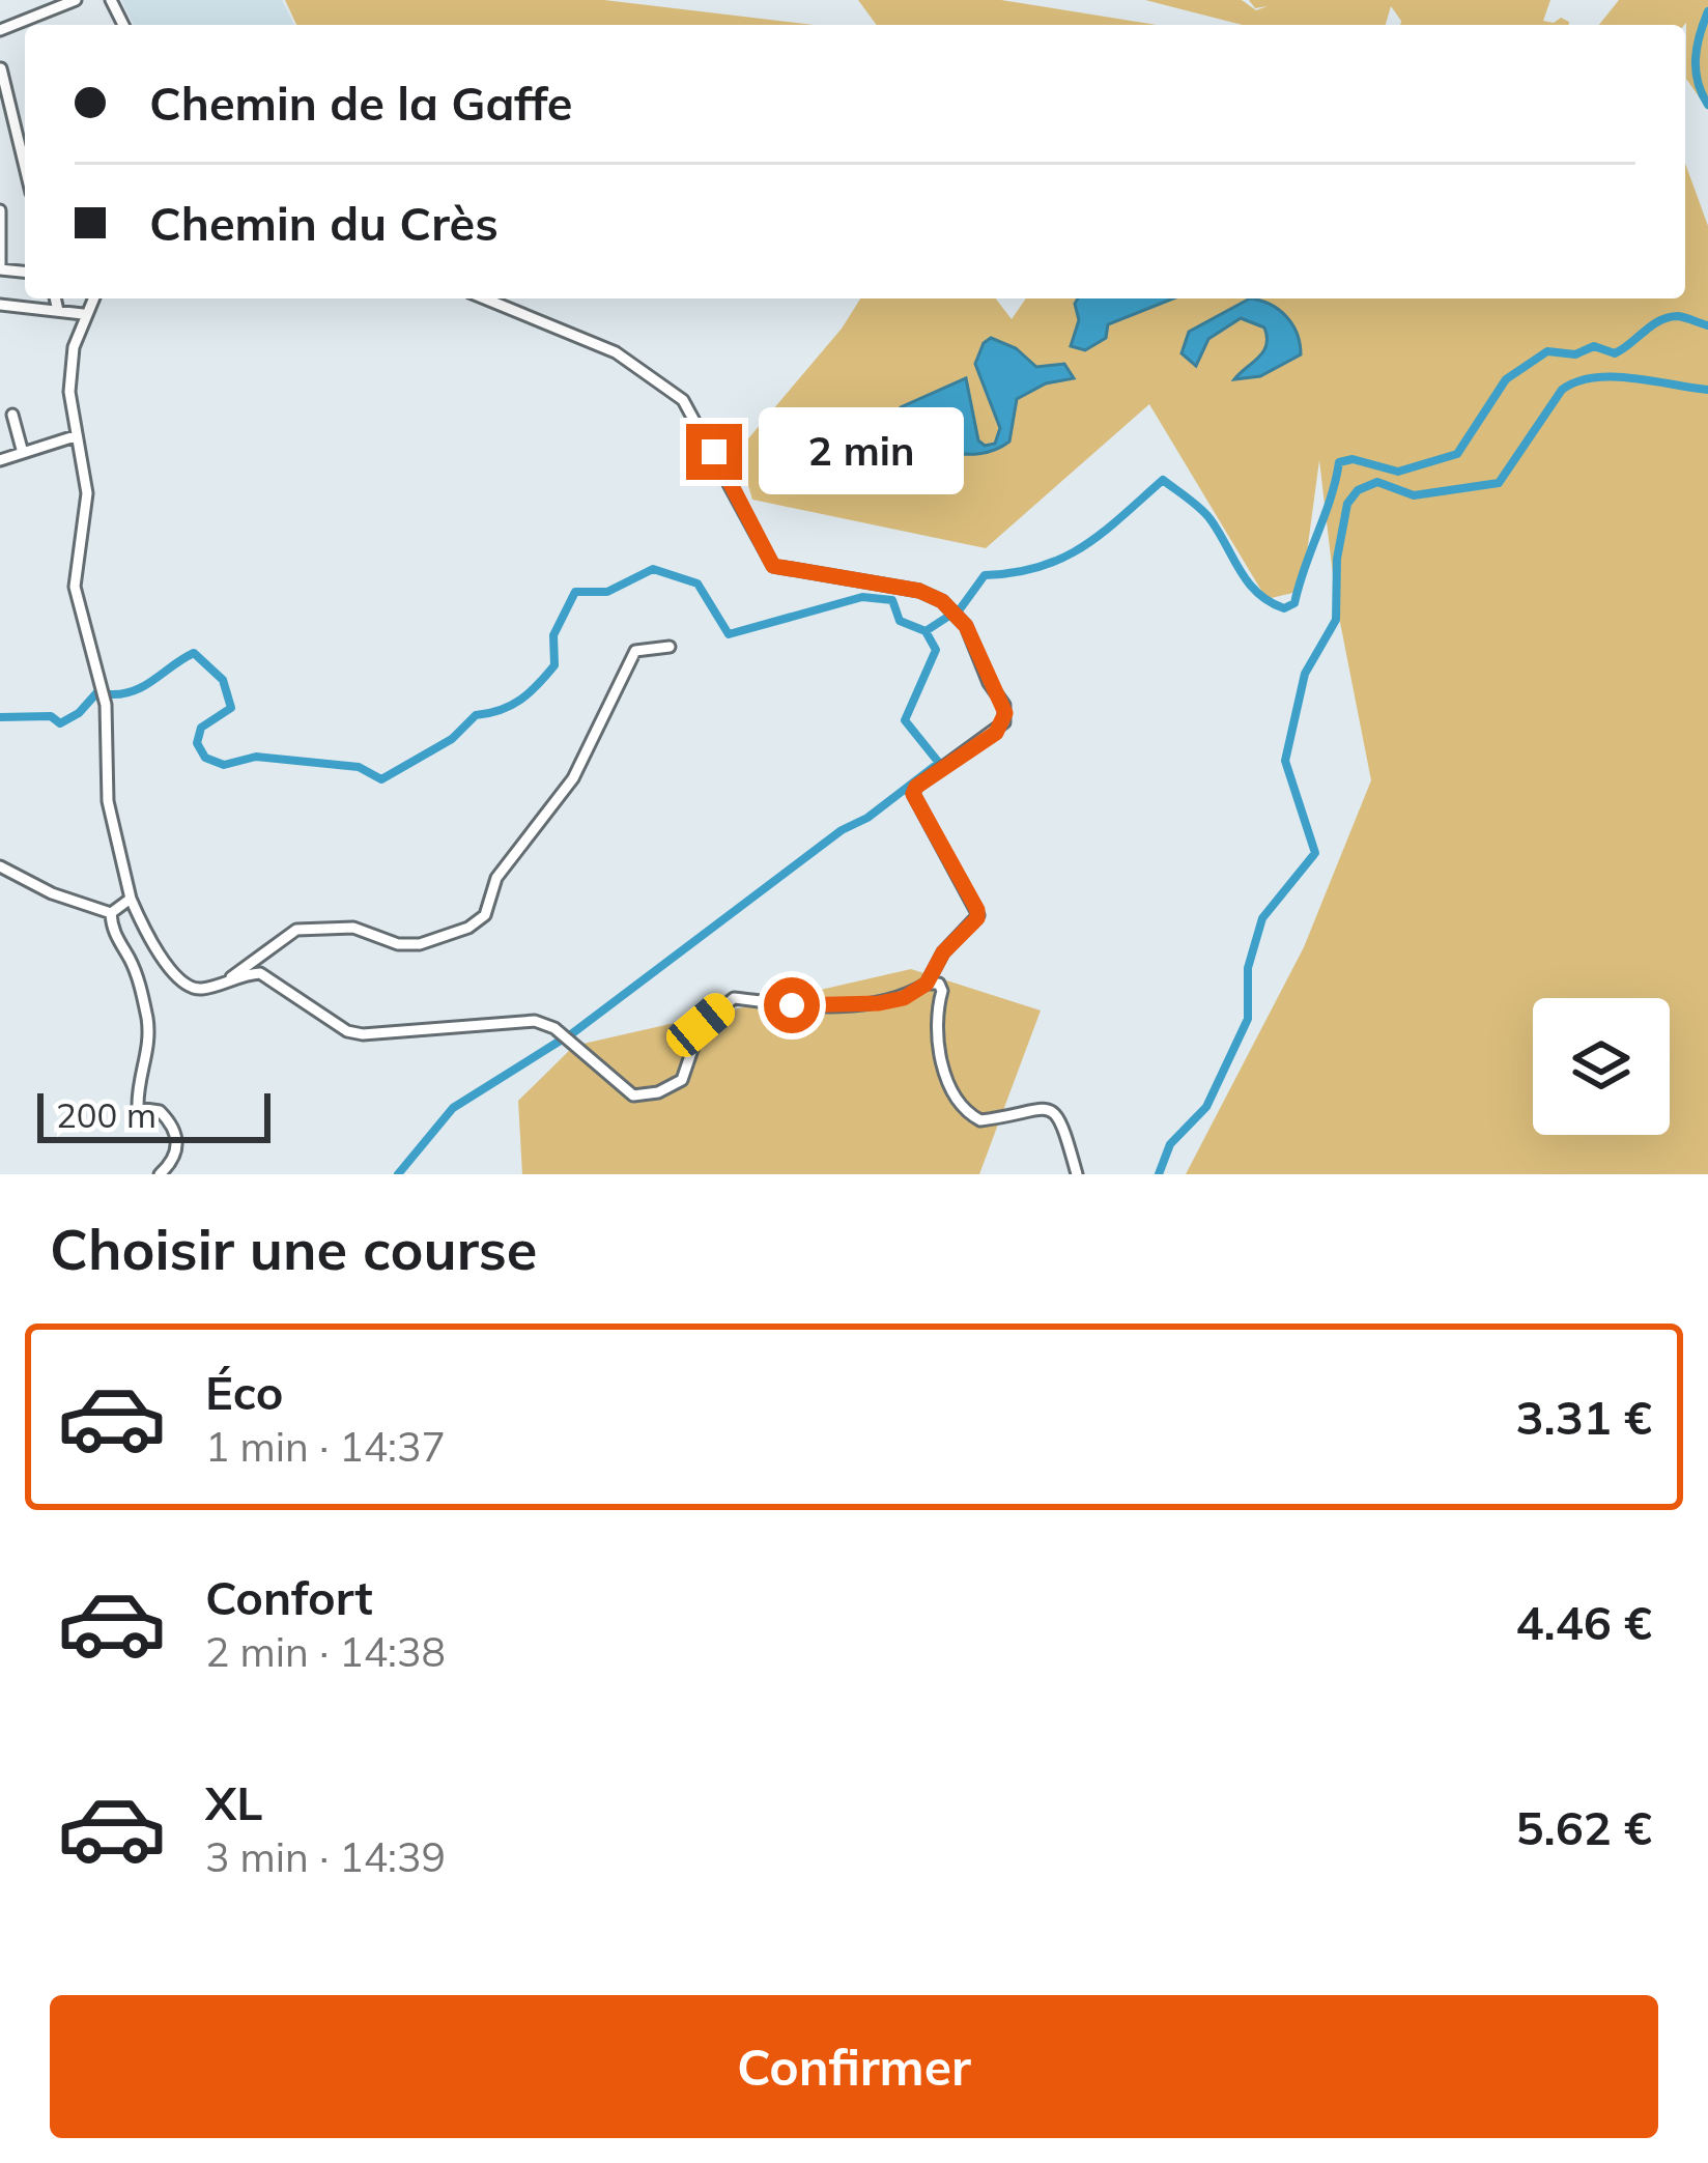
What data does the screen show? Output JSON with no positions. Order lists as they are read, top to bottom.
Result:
{
  "scale_bar": "200 m",
  "page": {
    "banner": ["Chemin de la Gaffe", "Chemin du Crès"],
    "bubble": "2 min",
    "scale": "200 m",
    "heading": "Choisir une course",
    "list": [
      {
        "name": "Éco",
        "note": "1 min · 14:37",
        "value": "3.31 €"
      },
      {
        "name": "Confort",
        "note": "2 min · 14:38",
        "value": "4.46 €"
      },
      {
        "name": "XL",
        "note": "3 min · 14:39",
        "value": "5.62 €"
      }
    ],
    "buttons": "Confirmer"
  }
}
